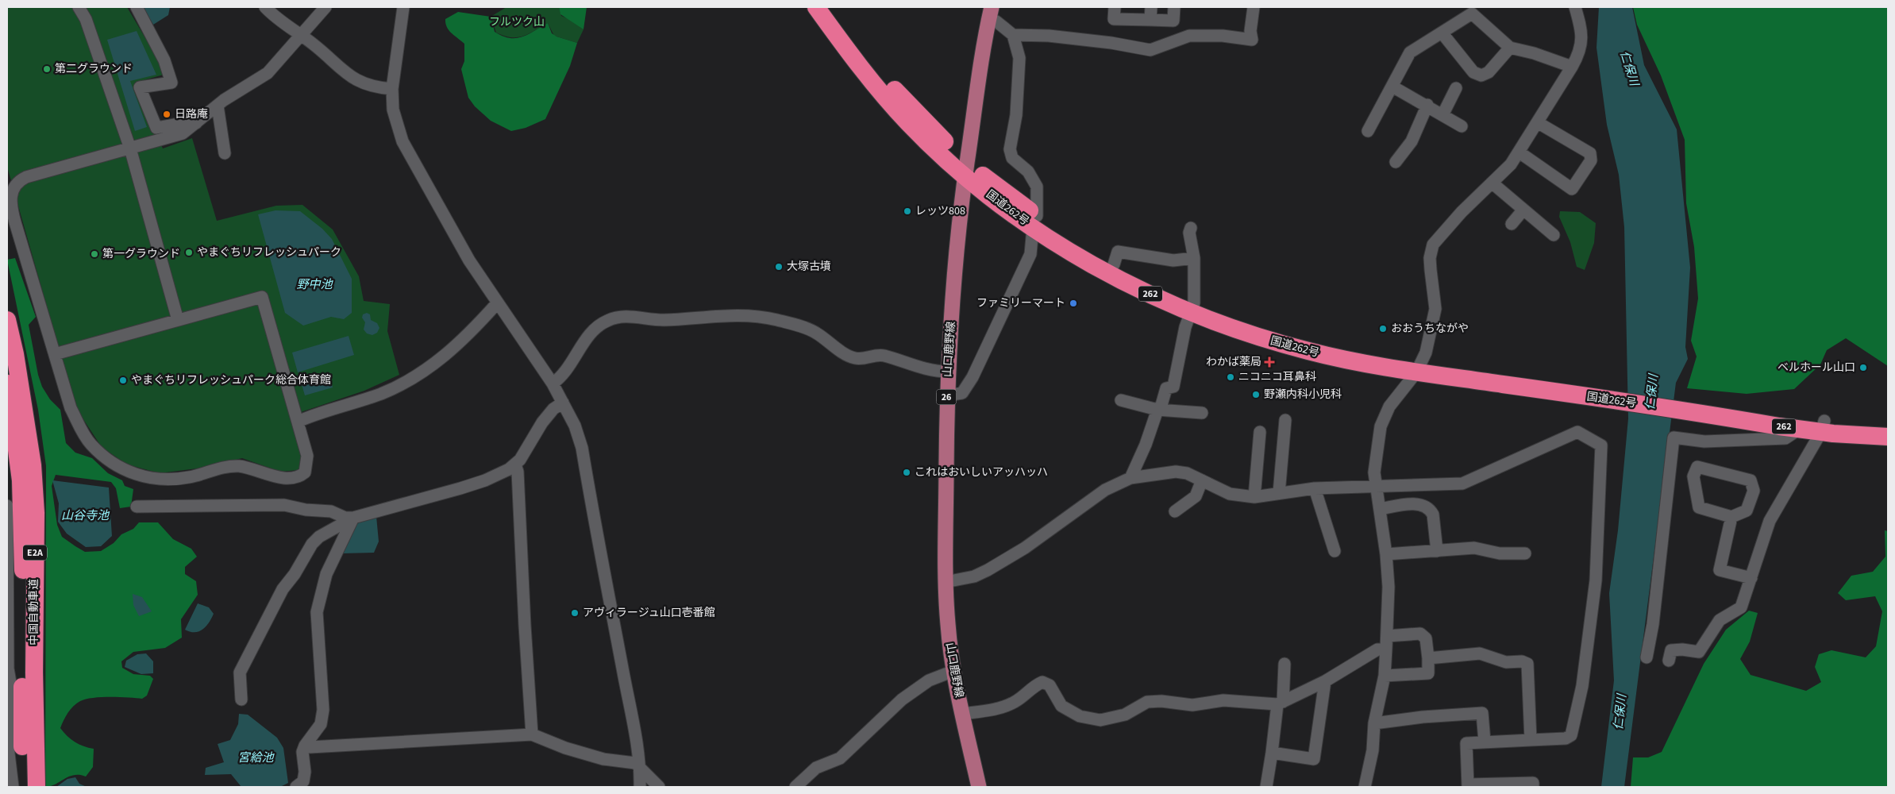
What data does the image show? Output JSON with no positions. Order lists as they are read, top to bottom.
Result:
{
  "streets": {
    "highway": [
      "国道262号",
      "262",
      "E2A",
      "中国自動車道"
    ],
    "main road": ["山口鹿野線", "26"]
  },
  "crossings": [
    ["国道262号", "山口鹿野線"]
  ],
  "water": [
    "仁保川",
    "野中池",
    "山谷寺池",
    "宮給池"
  ],
  "parks": ["フルツク山"],
  "places": {
    "other": [
      "第二グラウンド",
      "日路庵",
      "レッツ808",
      "やまぐちリフレッシュパーク",
      "第一グラウンド",
      "大塚古墳",
      "ファミリーマート",
      "おおうちながや",
      "ベルホール山口",
      "ニコニコ耳鼻科",
      "やまぐちリフレッシュパーク総合体育館",
      "野瀬内科小児科",
      "これはおいしいアッハッハ",
      "アヴィラージュ山口壱番館"
    ],
    "health": ["わかば薬局"]
  }
}
